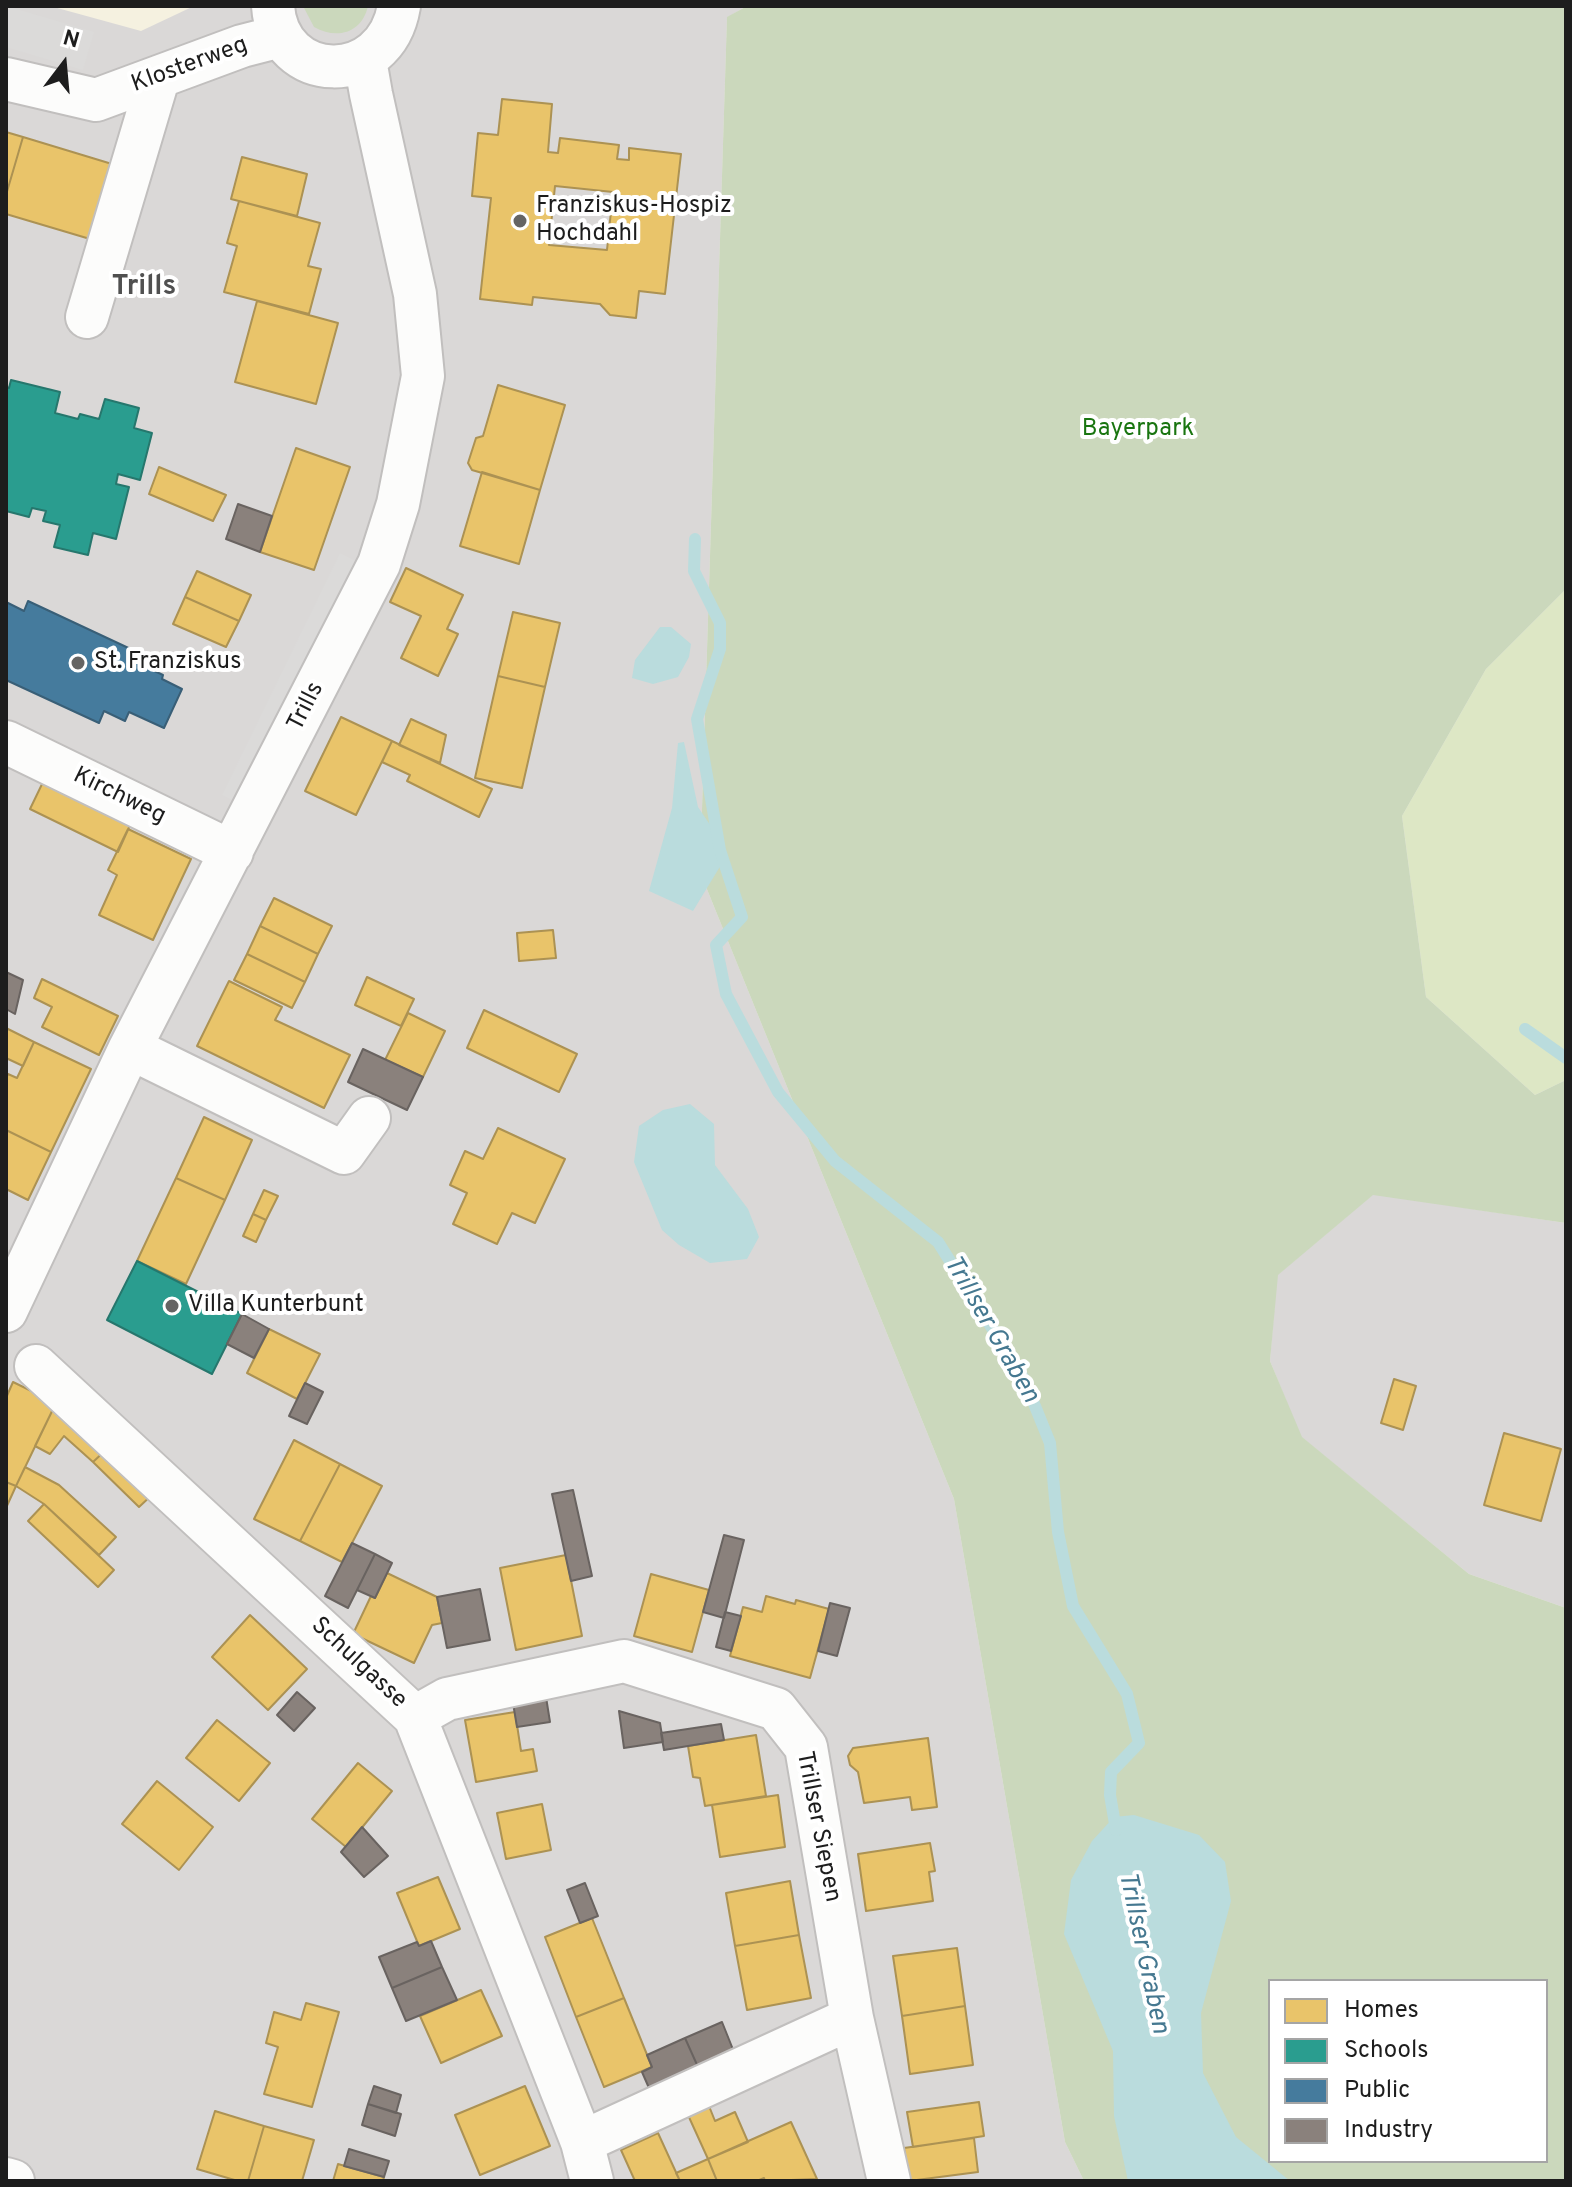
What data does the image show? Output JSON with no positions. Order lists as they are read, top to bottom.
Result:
{
  "streets": {
    "street": [
      "Klosterweg",
      "Trills",
      "Kirchweg",
      "Schulgasse",
      "Trillser Siepen"
    ]
  },
  "crossings": [
    ["Trills", "Kirchweg"],
    ["Schulgasse", "Trillser Siepen"]
  ],
  "districts": ["Trills"],
  "water": ["Trillser Graben"],
  "parks": ["Bayerpark"],
  "places": ["Franziskus-Hospiz Hochdahl", "St. Franziskus", "Villa Kunterbunt"],
  "legend": [
    "Homes",
    "Schools",
    "Public",
    "Industry"
  ],
  "north": "top"
}
